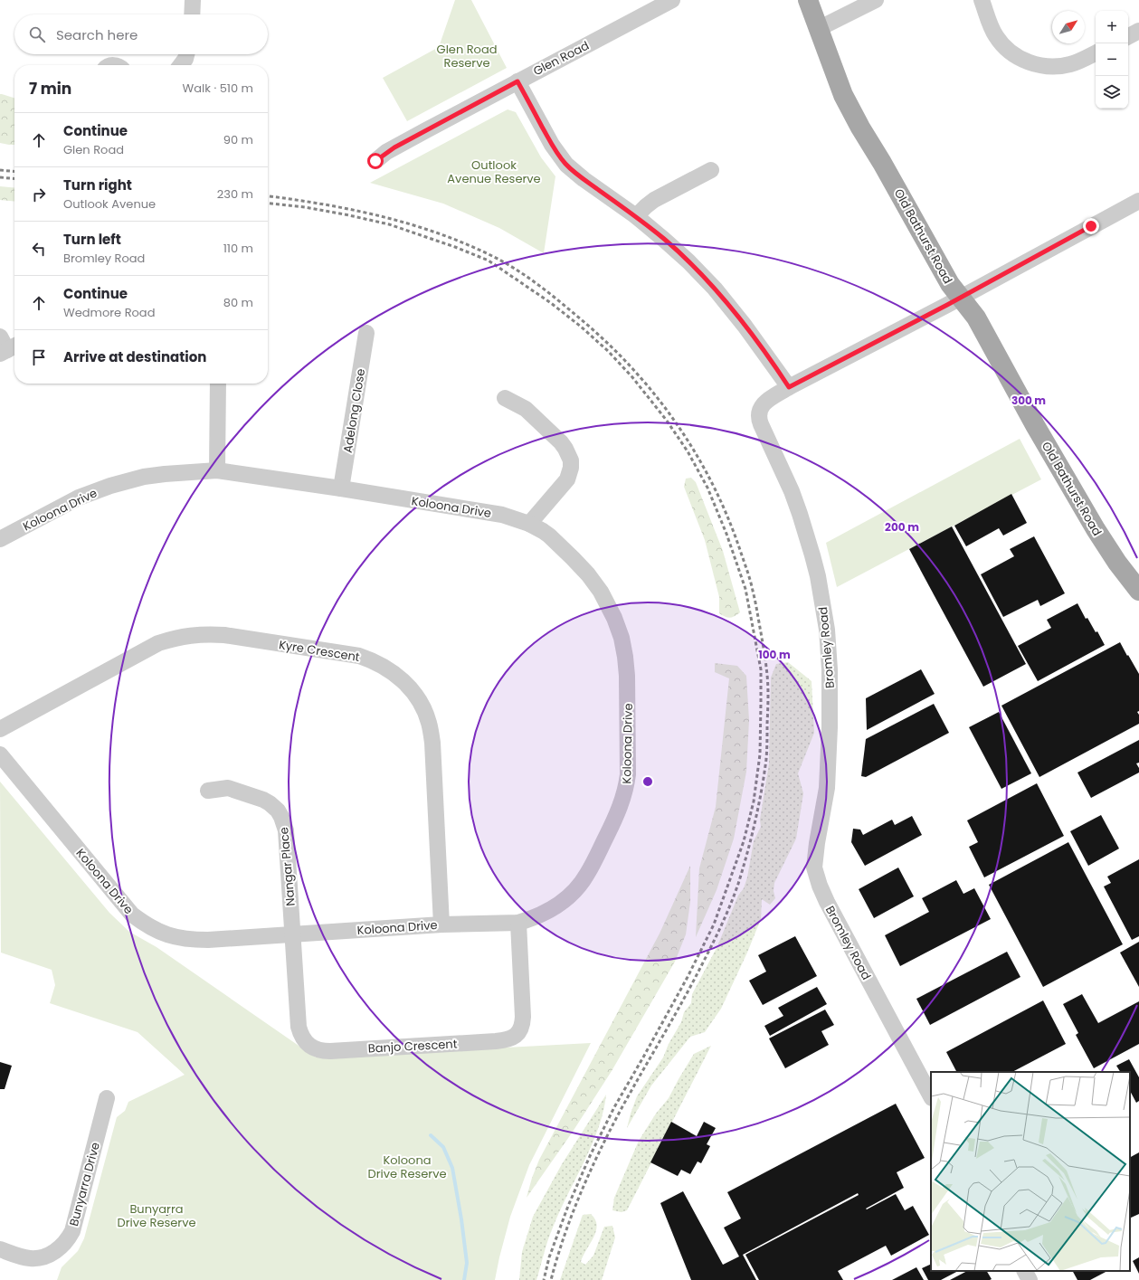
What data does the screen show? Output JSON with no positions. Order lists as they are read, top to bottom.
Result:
{
  "streets": {
    "main road": ["Old Bathurst Road"],
    "street": [
      "Glen Road",
      "Adelong Close",
      "Koloona Drive",
      "Bromley Road",
      "Kyre Crescent",
      "Nangar Place",
      "Banjo Crescent",
      "Bunyarra Drive"
    ]
  },
  "crossings": [
    ["Old Bathurst Road", "Bromley Road"],
    ["Adelong Close", "Koloona Drive"],
    ["Koloona Drive", "Kyre Crescent"],
    ["Koloona Drive", "Nangar Place"],
    ["Koloona Drive", "Banjo Crescent"],
    ["Nangar Place", "Banjo Crescent"]
  ],
  "parks": [
    "Glen Road Reserve",
    "Outlook Avenue Reserve",
    "Koloona Drive Reserve",
    "Bunyarra Drive Reserve"
  ],
  "north": "top right",
  "page": {
    "map_buttons": ["+", "−"],
    "search": "Search here",
    "heading": ["7 min", "Walk · 510 m"],
    "list": [
      ["Continue", "Glen Road", "90 m"],
      ["Turn right", "Outlook Avenue", "230 m"],
      ["Turn left", "Bromley Road", "110 m"],
      ["Continue", "Wedmore Road", "80 m"],
      "Arrive at destination"
    ]
  },
  "rings": ["300 m", "200 m", "100 m"]
}
